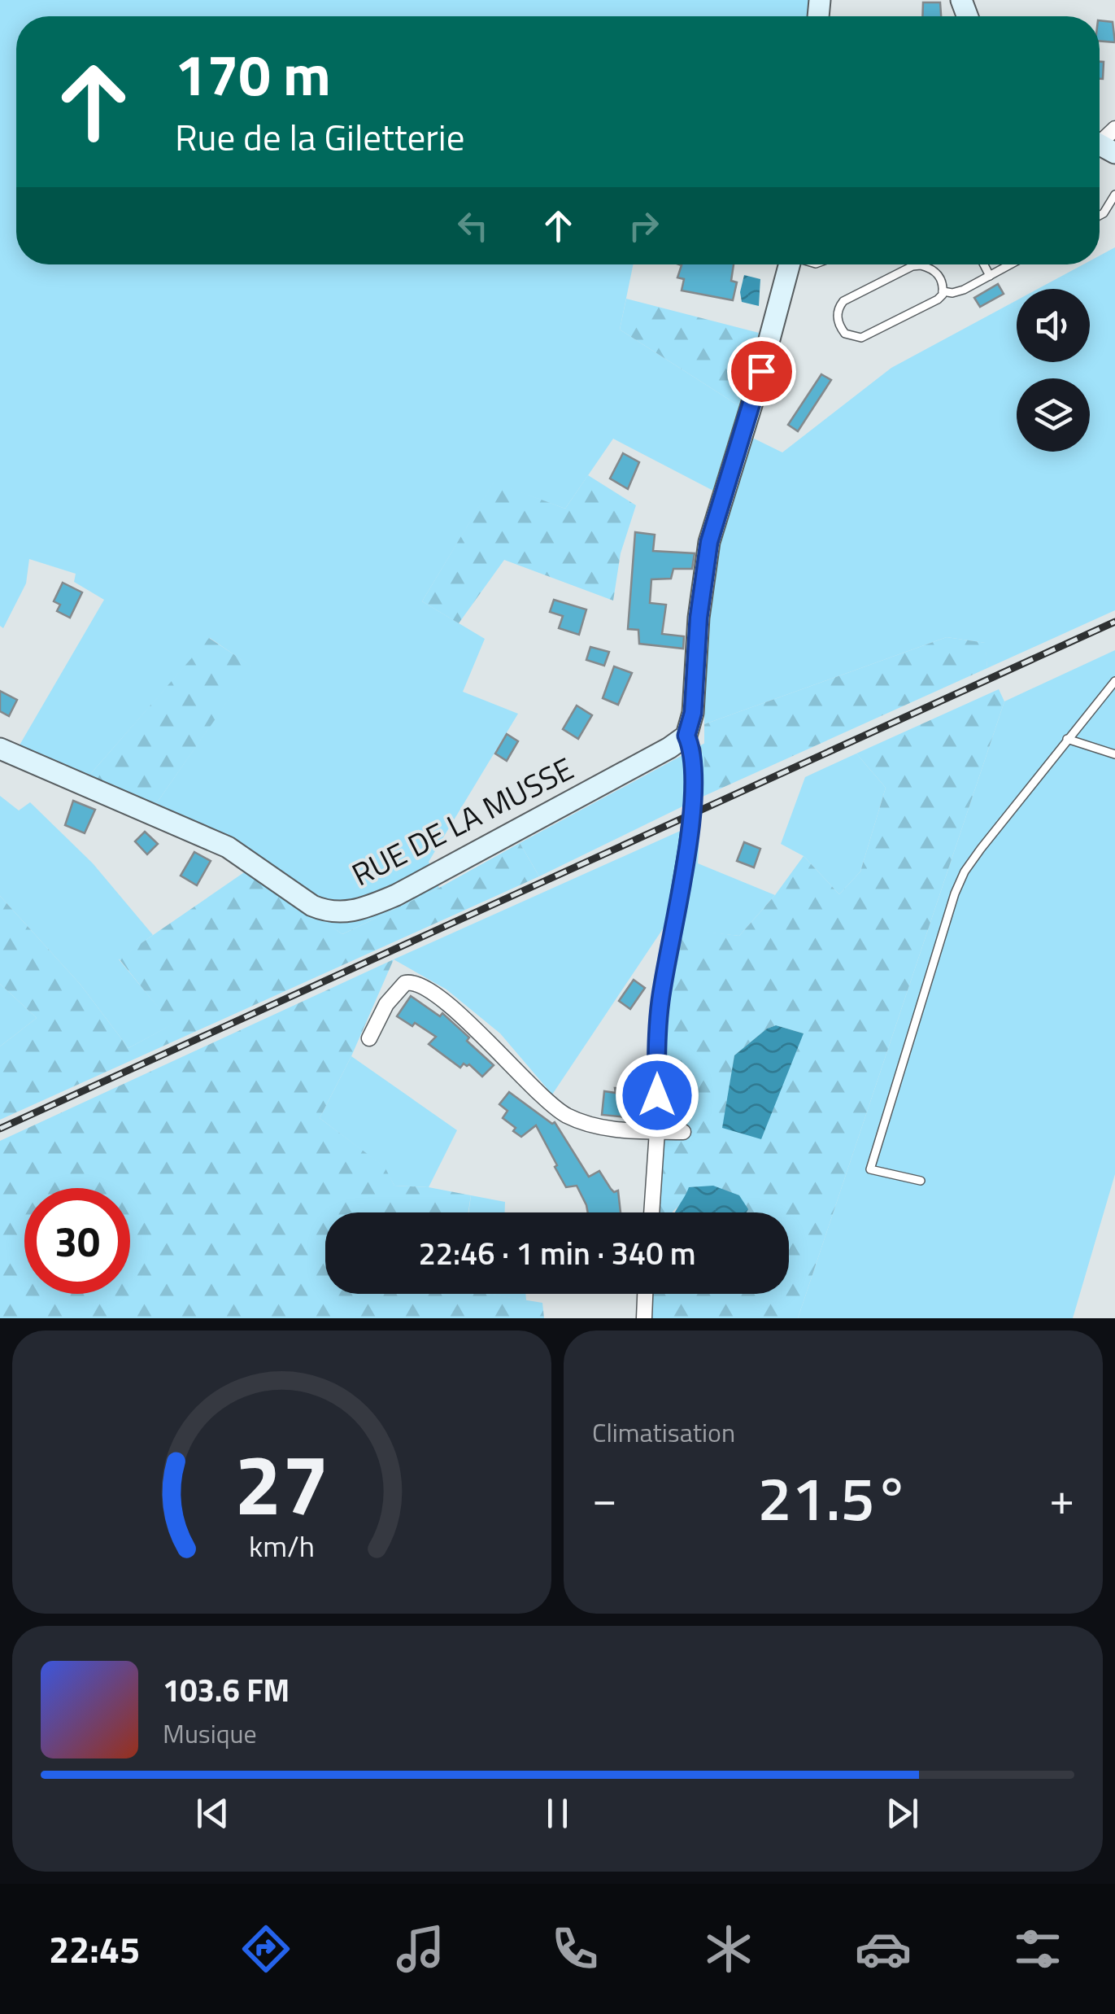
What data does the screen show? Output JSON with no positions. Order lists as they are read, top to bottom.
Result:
{
  "streets": {
    "street": ["RUE DE LA MUSSE"]
  },
  "page": {
    "turn": ["170 m", "Rue de la Giletterie"],
    "limit": "30",
    "trip": "22:46 · 1 min · 340 m",
    "tile": "Climatisation",
    "heat": ["−", "21.5°", "+"],
    "song": ["103.6 FM", "Musique"],
    "tabs": "22:45",
    "gauge": ["27", "km/h"]
  }
}
